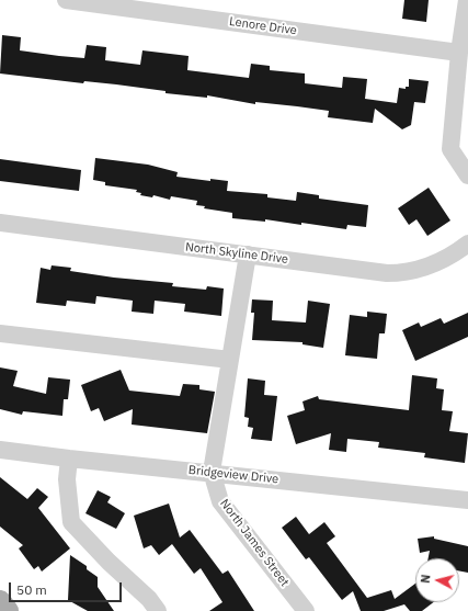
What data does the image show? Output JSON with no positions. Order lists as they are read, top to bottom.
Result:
{
  "streets": {
    "street": [
      "Lenore Drive",
      "North Skyline Drive",
      "Bridgeview Drive",
      "North James Street"
    ]
  },
  "crossings": [
    ["Bridgeview Drive", "North James Street"]
  ],
  "scale_bar": "50 m",
  "north": "left"
}
